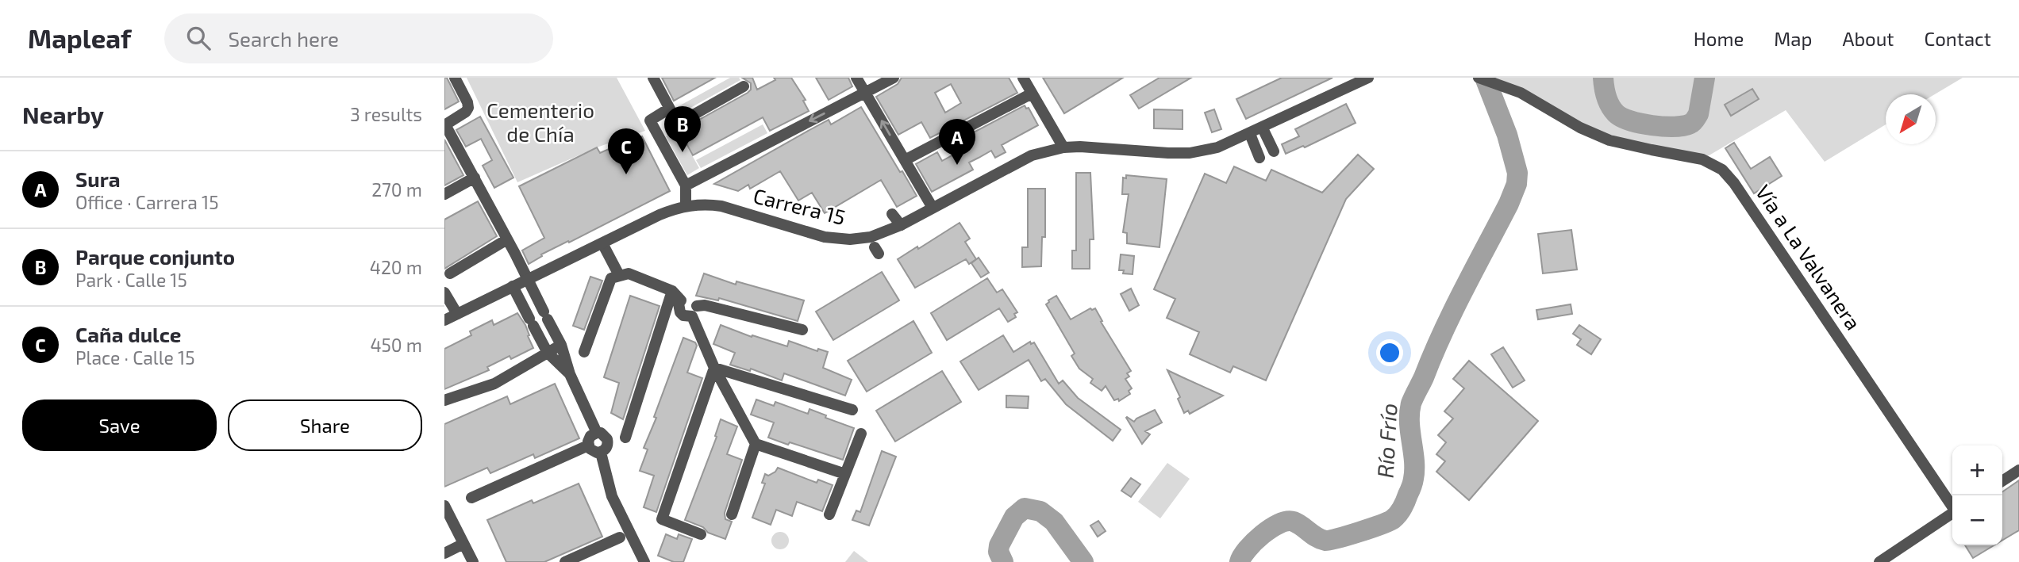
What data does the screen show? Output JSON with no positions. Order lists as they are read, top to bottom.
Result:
{
  "streets": {
    "street": ["Carrera 15", "Vía a La Valvanera"]
  },
  "water": ["Río Frío"],
  "parks": ["Cementerio de Chía"],
  "north": "bottom left",
  "page": {
    "header": "Mapleaf",
    "search": "Search here",
    "nav": [
      "Home",
      "Map",
      "About",
      "Contact"
    ],
    "heading": ["Nearby", "3 results"],
    "pins": ["B", "A", "C"],
    "list": [
      {
        "mark": "A",
        "name": "Sura",
        "note": "Office · Carrera 15",
        "value": "270 m"
      },
      {
        "mark": "B",
        "name": "Parque conjunto",
        "note": "Park · Calle 15",
        "value": "420 m"
      },
      {
        "mark": "C",
        "name": "Caña dulce",
        "note": "Place · Calle 15",
        "value": "450 m"
      }
    ],
    "buttons": ["Save", "Share"],
    "map_buttons": ["+", "−"]
  }
}
